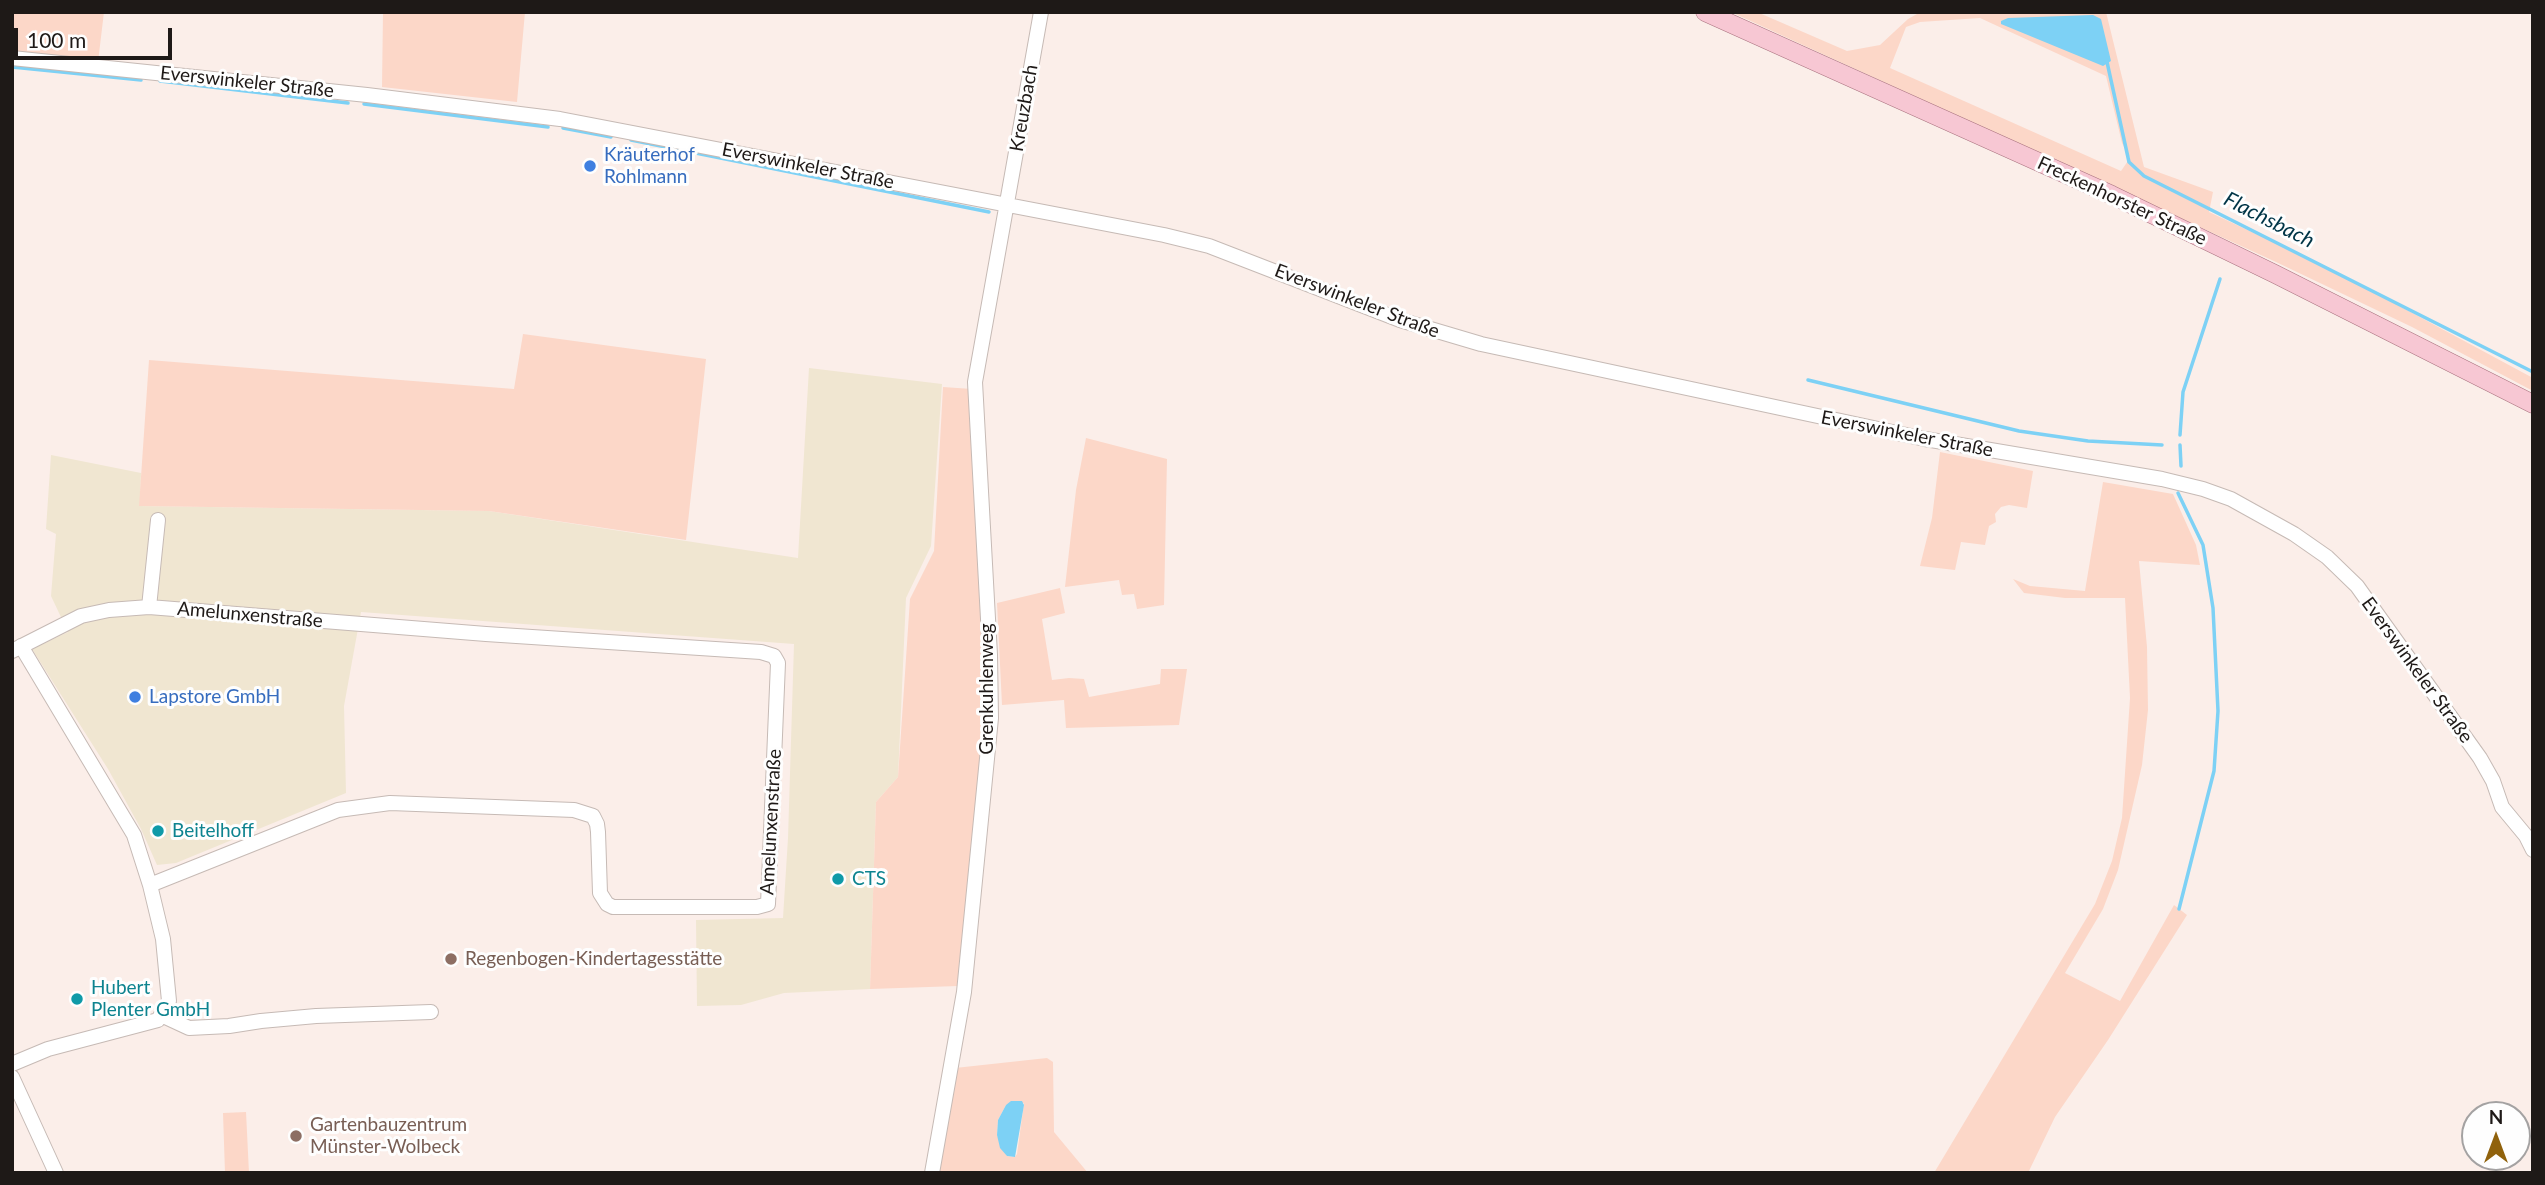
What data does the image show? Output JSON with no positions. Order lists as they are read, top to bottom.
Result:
{
  "streets": {
    "main road": ["Freckenhorster Straße"],
    "street": [
      "Everswinkeler Straße",
      "Kreuzbach",
      "Amelunxenstraße",
      "Grenkuhlenweg"
    ]
  },
  "crossings": [
    ["Everswinkeler Straße", "Kreuzbach"],
    ["Everswinkeler Straße", "Grenkuhlenweg"],
    ["Kreuzbach", "Grenkuhlenweg"]
  ],
  "water": ["Flachsbach"],
  "places": [
    "Kräuterhof Rohlmann",
    "Lapstore GmbH",
    "Beitelhoff",
    "CTS",
    "Regenbogen-Kindertagesstätte",
    "Hubert Plenter GmbH",
    "Gartenbauzentrum Münster-Wolbeck"
  ],
  "scale_bar": "100 m",
  "north": "top"
}
